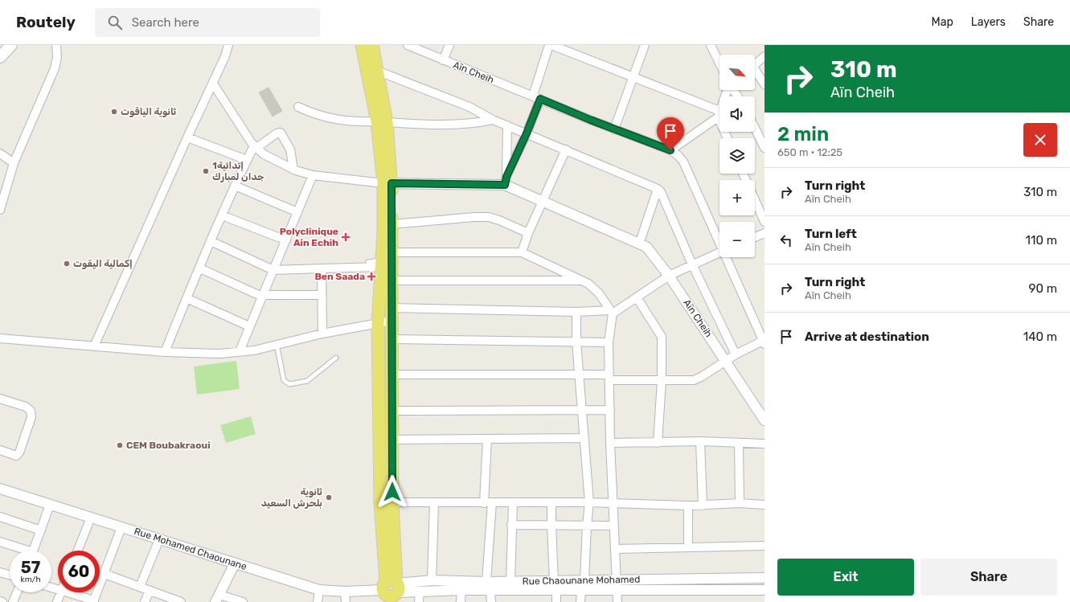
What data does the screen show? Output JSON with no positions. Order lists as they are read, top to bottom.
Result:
{
  "streets": {
    "street": ["Aïn Cheih", "Rue Mohamed Chaounane", "Rue Chaounane Mohamed"]
  },
  "crossings": [
    ["Rue Mohamed Chaounane", "Rue Chaounane Mohamed"]
  ],
  "places": {
    "other": [
      "ثانوية الياقوت",
      "1إتدائية جدان لمبارك",
      "إكمالية اليقوت",
      "CEM Boubakraoui",
      "ثانوية بلحرش السعيد"
    ],
    "health": ["Polyclinique Ain Echih", "Ben Saada"]
  },
  "north": "bottom right",
  "page": {
    "header": "Routely",
    "search": "Search here",
    "nav": ["Map", "Layers", "Share"],
    "turn": ["310 m", "Aïn Cheih"],
    "map_buttons": ["+", "−"],
    "heading": ["2 min", "650 m · 12:25"],
    "list": [
      {
        "name": "Turn right",
        "note": "Aïn Cheih",
        "value": "310 m"
      },
      {
        "name": "Turn left",
        "note": "Aïn Cheih",
        "value": "110 m"
      },
      {
        "name": "Turn right",
        "note": "Aïn Cheih",
        "value": "90 m"
      },
      {
        "name": "Arrive at destination",
        "value": "140 m"
      }
    ],
    "speed": "57 km/h",
    "limit": "60",
    "buttons": ["Exit", "Share"]
  }
}
